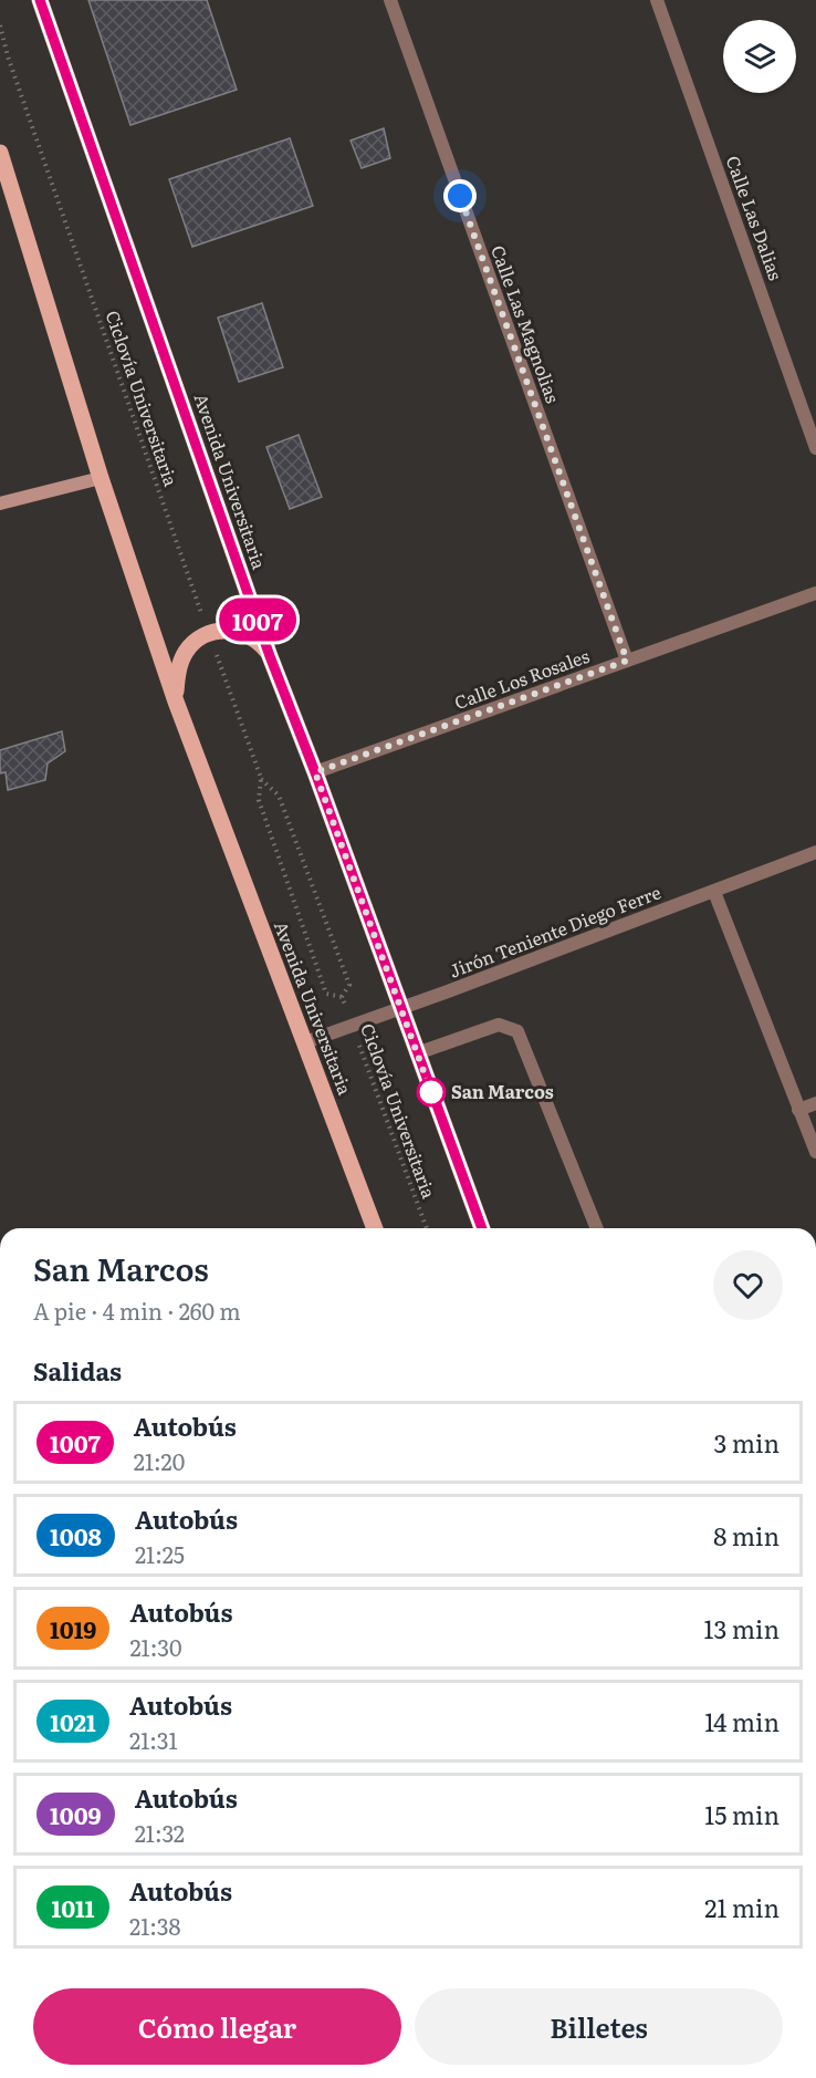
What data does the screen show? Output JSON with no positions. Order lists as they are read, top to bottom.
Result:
{
  "streets": {
    "main road": ["Avenida Universitaria"],
    "street": [
      "Calle Las Dalias",
      "Calle Las Magnolias",
      "Calle Los Rosales",
      "Jirón Teniente Diego Ferre"
    ],
    "path": ["Ciclovía Universitaria"]
  },
  "crossings": [
    ["Calle Las Magnolias", "Calle Los Rosales"],
    ["Ciclovía Universitaria", "Jirón Teniente Diego Ferre"],
    ["Avenida Universitaria", "Calle Los Rosales"],
    ["Avenida Universitaria", "Jirón Teniente Diego Ferre"]
  ],
  "places": ["San Marcos"],
  "lines": ["bus line 1007"],
  "page": {
    "on_map": "1007",
    "heading": [
      ["San Marcos", "A pie · 4 min · 260 m"],
      "Salidas"
    ],
    "list": [
      {
        "mark": "1007",
        "name": "Autobús",
        "note": "21:20",
        "value": "3 min"
      },
      {
        "mark": "1008",
        "name": "Autobús",
        "note": "21:25",
        "value": "8 min"
      },
      {
        "mark": "1019",
        "name": "Autobús",
        "note": "21:30",
        "value": "13 min"
      },
      {
        "mark": "1021",
        "name": "Autobús",
        "note": "21:31",
        "value": "14 min"
      },
      {
        "mark": "1009",
        "name": "Autobús",
        "note": "21:32",
        "value": "15 min"
      },
      {
        "mark": "1011",
        "name": "Autobús",
        "note": "21:38",
        "value": "21 min"
      }
    ],
    "buttons": ["Cómo llegar", "Billetes"]
  }
}
